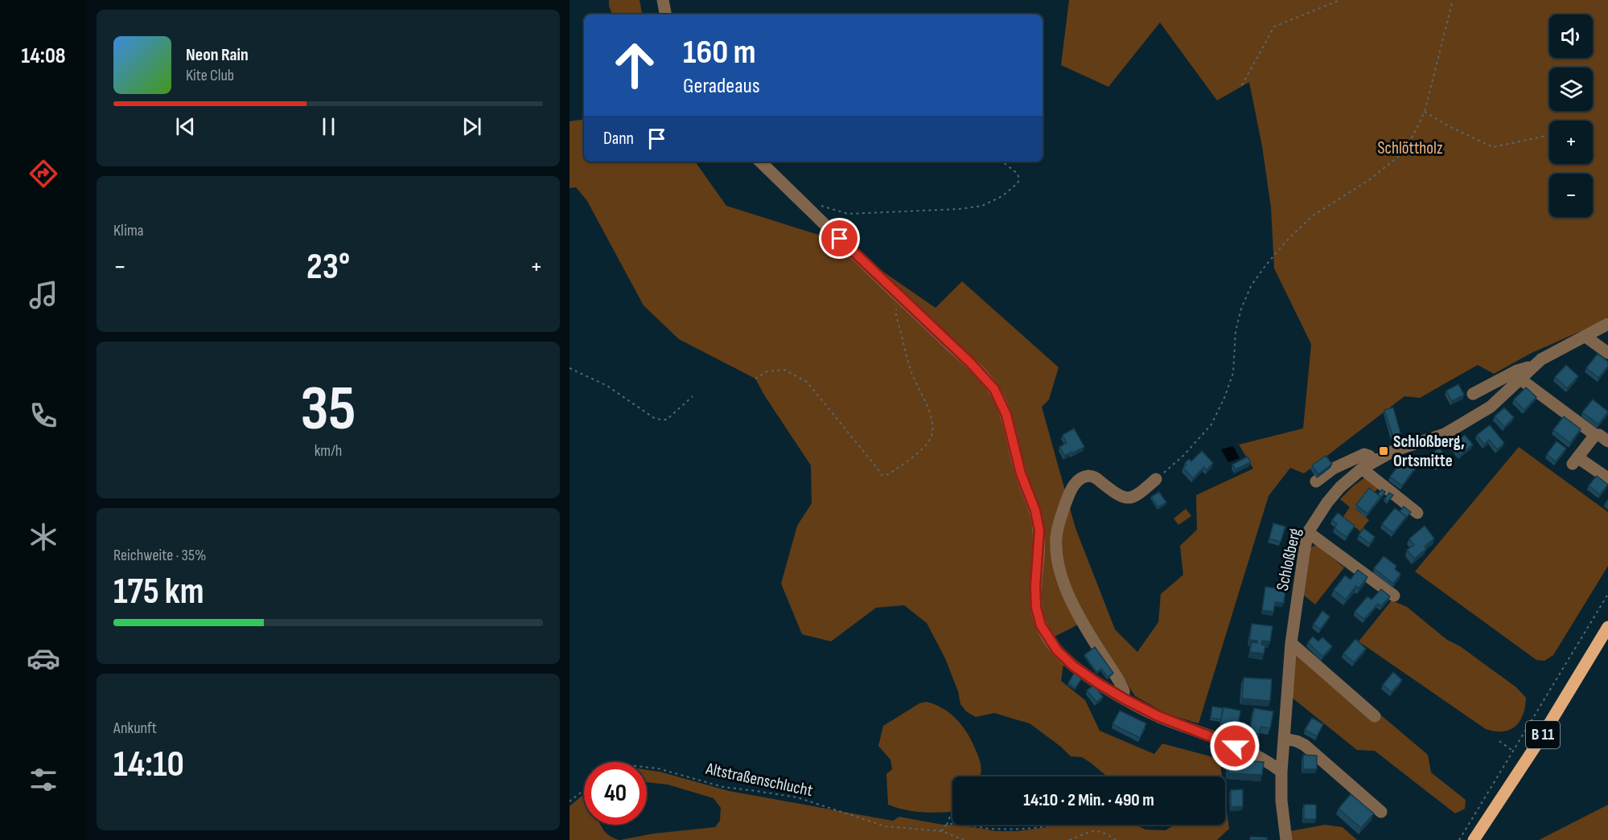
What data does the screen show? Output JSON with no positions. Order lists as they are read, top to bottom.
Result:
{
  "streets": {
    "main road": ["B 11"],
    "street": ["Schloßberg"],
    "path": ["Altstraßenschlucht"]
  },
  "parks": ["Schlöttholz"],
  "places": {
    "transit": ["Schloßberg, Ortsmitte"]
  },
  "page": {
    "tabs": "14:08",
    "map_buttons": ["+", "−"],
    "turn": ["160 m", "Geradeaus"],
    "song": ["Neon Rain", "Kite Club"],
    "then": "Dann",
    "tile": [
      "Klima",
      ["35", "km/h"],
      ["Reichweite · 35%", "175 km"],
      ["Ankunft", "14:10"]
    ],
    "heat": ["−", "23°", "+"],
    "limit": "40",
    "trip": "14:10 · 2 Min. · 490 m"
  }
}
